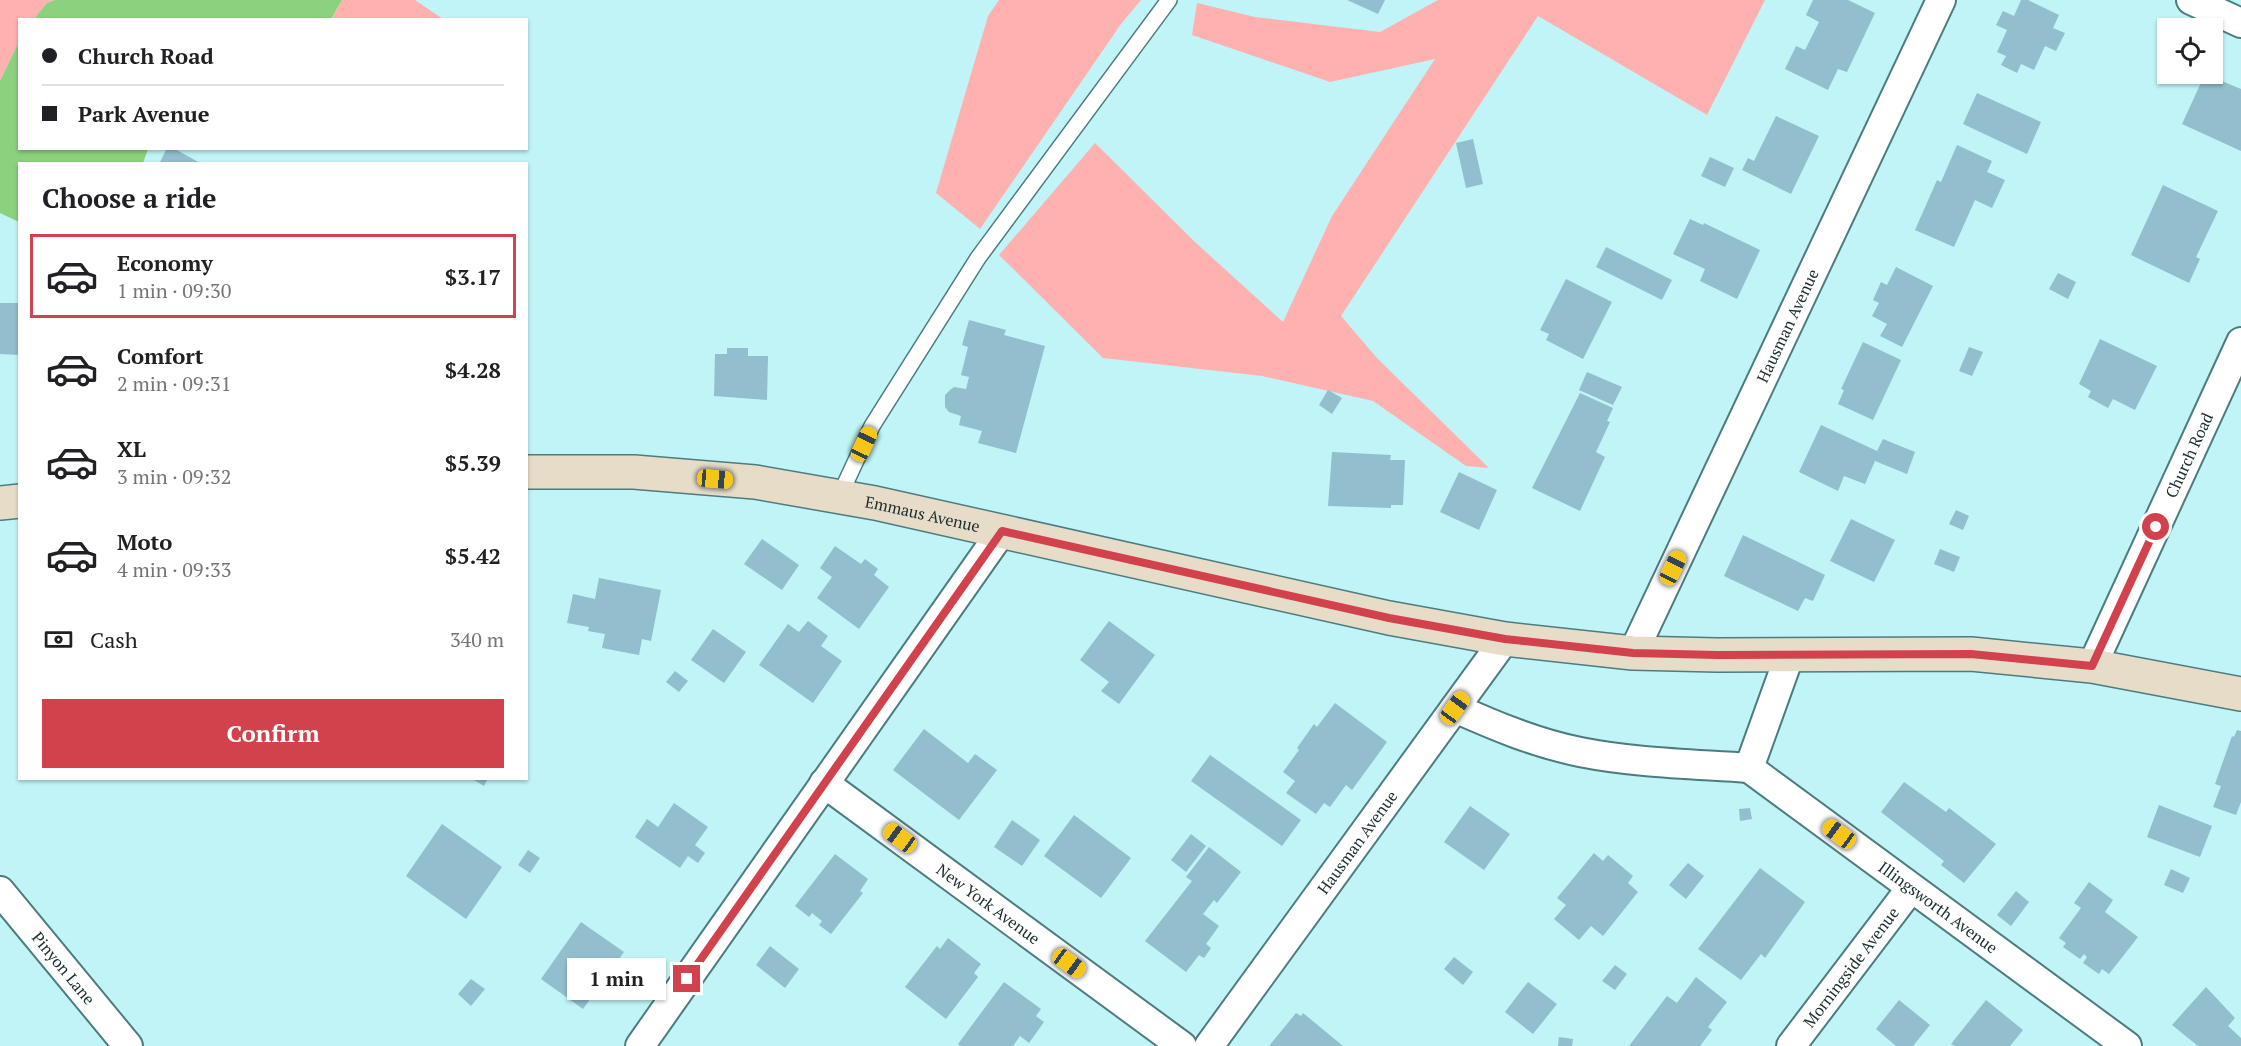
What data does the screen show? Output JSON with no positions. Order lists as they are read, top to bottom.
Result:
{
  "streets": {
    "main road": ["Emmaus Avenue"],
    "street": [
      "Hausman Avenue",
      "Church Road",
      "New York Avenue",
      "Illingsworth Avenue",
      "Morningside Avenue",
      "Pinyon Lane"
    ]
  },
  "crossings": [
    ["Hausman Avenue", "Emmaus Avenue"],
    ["Church Road", "Emmaus Avenue"],
    ["Illingsworth Avenue", "Morningside Avenue"]
  ],
  "page": {
    "banner": ["Church Road", "Park Avenue"],
    "heading": "Choose a ride",
    "list": [
      {
        "name": "Economy",
        "note": "1 min · 09:30",
        "value": "$3.17"
      },
      {
        "name": "Comfort",
        "note": "2 min · 09:31",
        "value": "$4.28"
      },
      {
        "name": "XL",
        "note": "3 min · 09:32",
        "value": "$5.39"
      },
      {
        "name": "Moto",
        "note": "4 min · 09:33",
        "value": "$5.42"
      }
    ],
    "pay": ["Cash", "340 m"],
    "buttons": "Confirm",
    "bubble": "1 min"
  }
}
